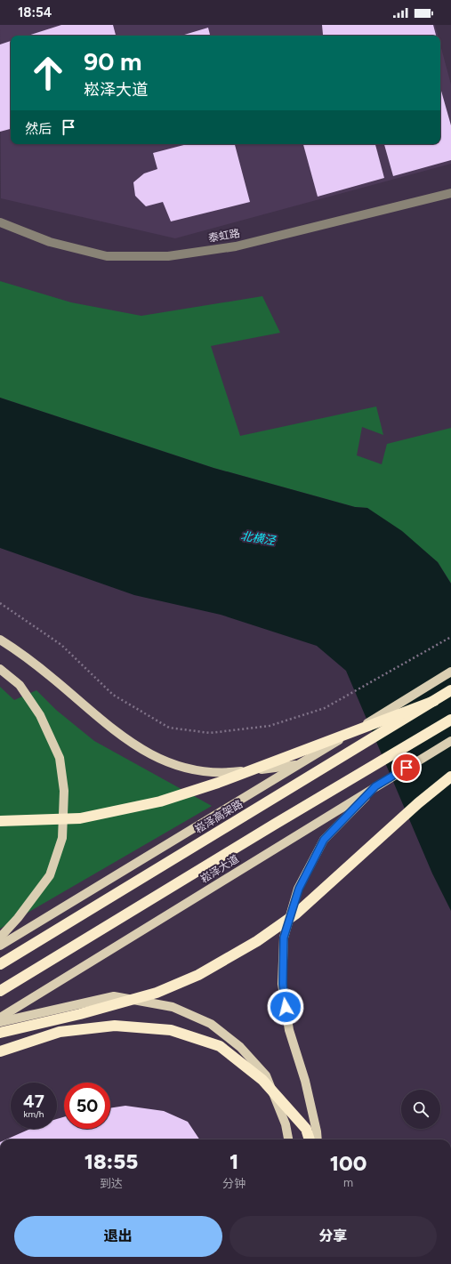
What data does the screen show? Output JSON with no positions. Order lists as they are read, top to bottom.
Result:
{
  "streets": {
    "highway": ["崧泽高架路"],
    "main road": ["崧泽大道"],
    "street": ["泰虹路"]
  },
  "water": ["北横泾"],
  "page": {
    "status": "18:54",
    "turn": ["90 m", "崧泽大道"],
    "then": "然后",
    "speed": "47 km/h",
    "limit": "50",
    "eta": [
      "18:55",
      "到达",
      "1",
      "分钟",
      "100",
      "m"
    ],
    "buttons": ["退出", "分享"]
  }
}
